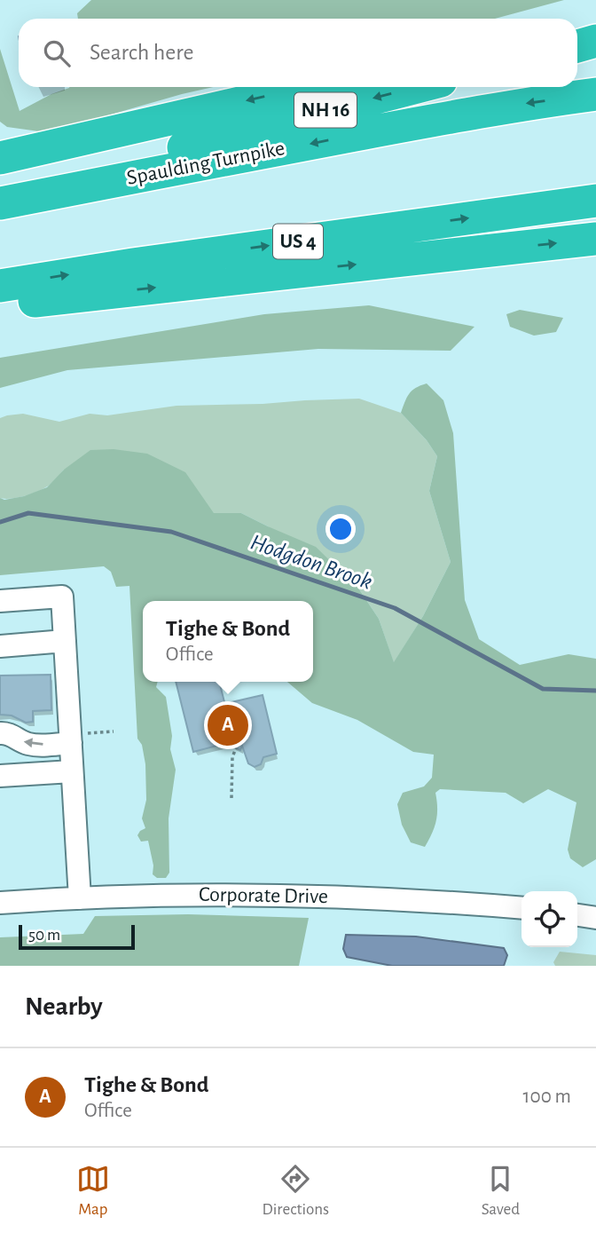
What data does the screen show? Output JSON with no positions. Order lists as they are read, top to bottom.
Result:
{
  "streets": {
    "highway": ["NH 16", "Spaulding Turnpike", "US 4"],
    "street": ["Corporate Drive"]
  },
  "water": ["Hodgdon Brook"],
  "scale_bar": "50 m",
  "page": {
    "search": "Search here",
    "popup": ["Tighe & Bond", "Office"],
    "pins": "A",
    "scale": "50 m",
    "heading": "Nearby",
    "list": [
      {
        "mark": "A",
        "name": "Tighe & Bond",
        "note": "Office",
        "value": "100 m"
      }
    ],
    "nav": ["Map", "Directions", "Saved"]
  }
}
